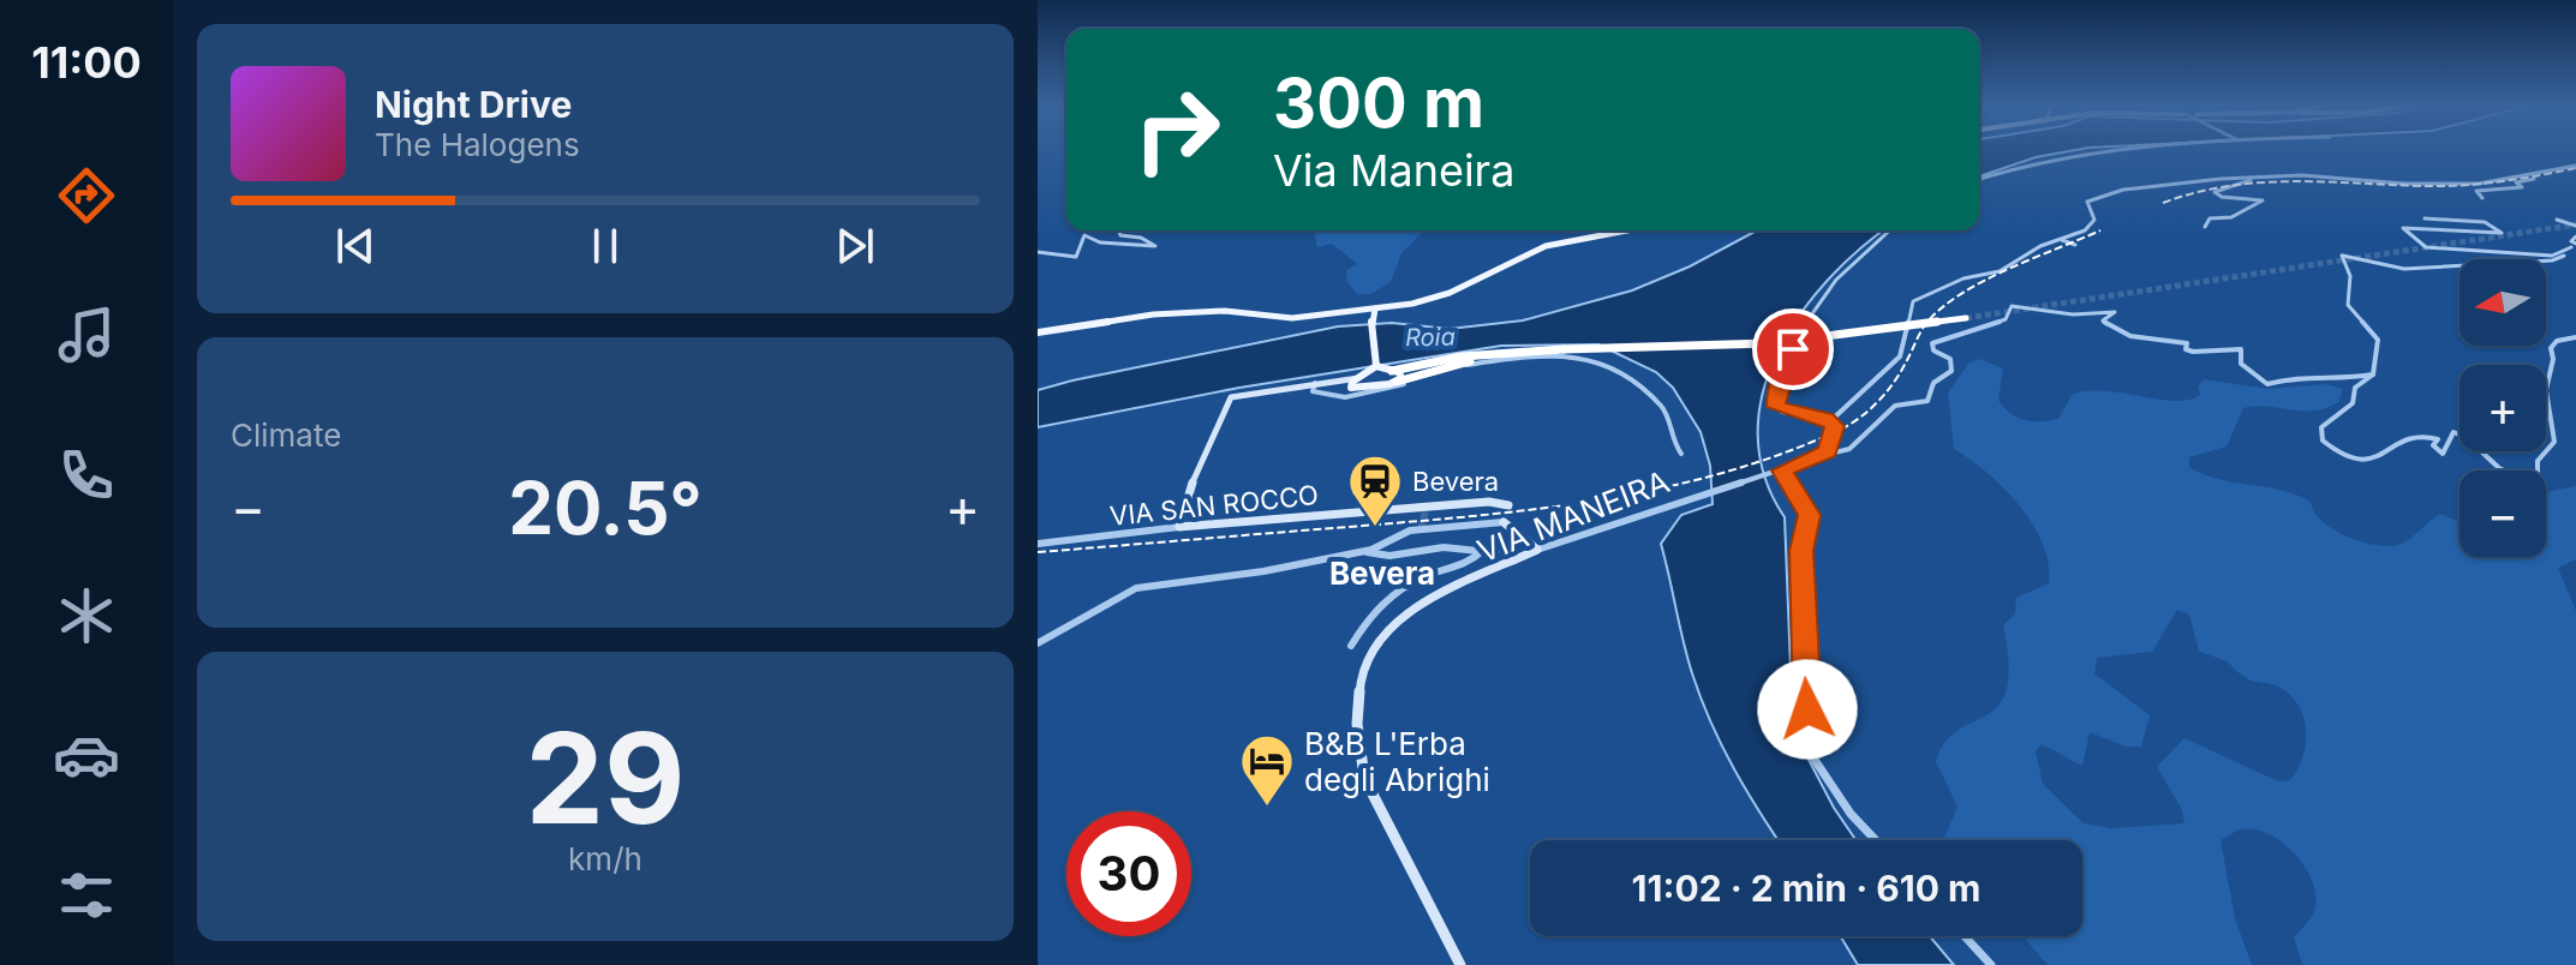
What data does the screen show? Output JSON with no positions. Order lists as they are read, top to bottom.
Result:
{
  "streets": {
    "street": ["VIA SAN ROCCO", "VIA MANEIRA"]
  },
  "districts": ["Bevera"],
  "water": ["Roia"],
  "places": {
    "station": ["Bevera"],
    "hotel": ["B&B L'Erba degli Abrighi"]
  },
  "north": "left",
  "page": {
    "tabs": "11:00",
    "turn": ["300 m", "Via Maneira"],
    "song": ["Night Drive", "The Halogens"],
    "map_buttons": ["+", "−"],
    "tile": [
      "Climate",
      ["29", "km/h"]
    ],
    "heat": ["−", "20.5°", "+"],
    "limit": "30",
    "trip": "11:02 · 2 min · 610 m"
  }
}
